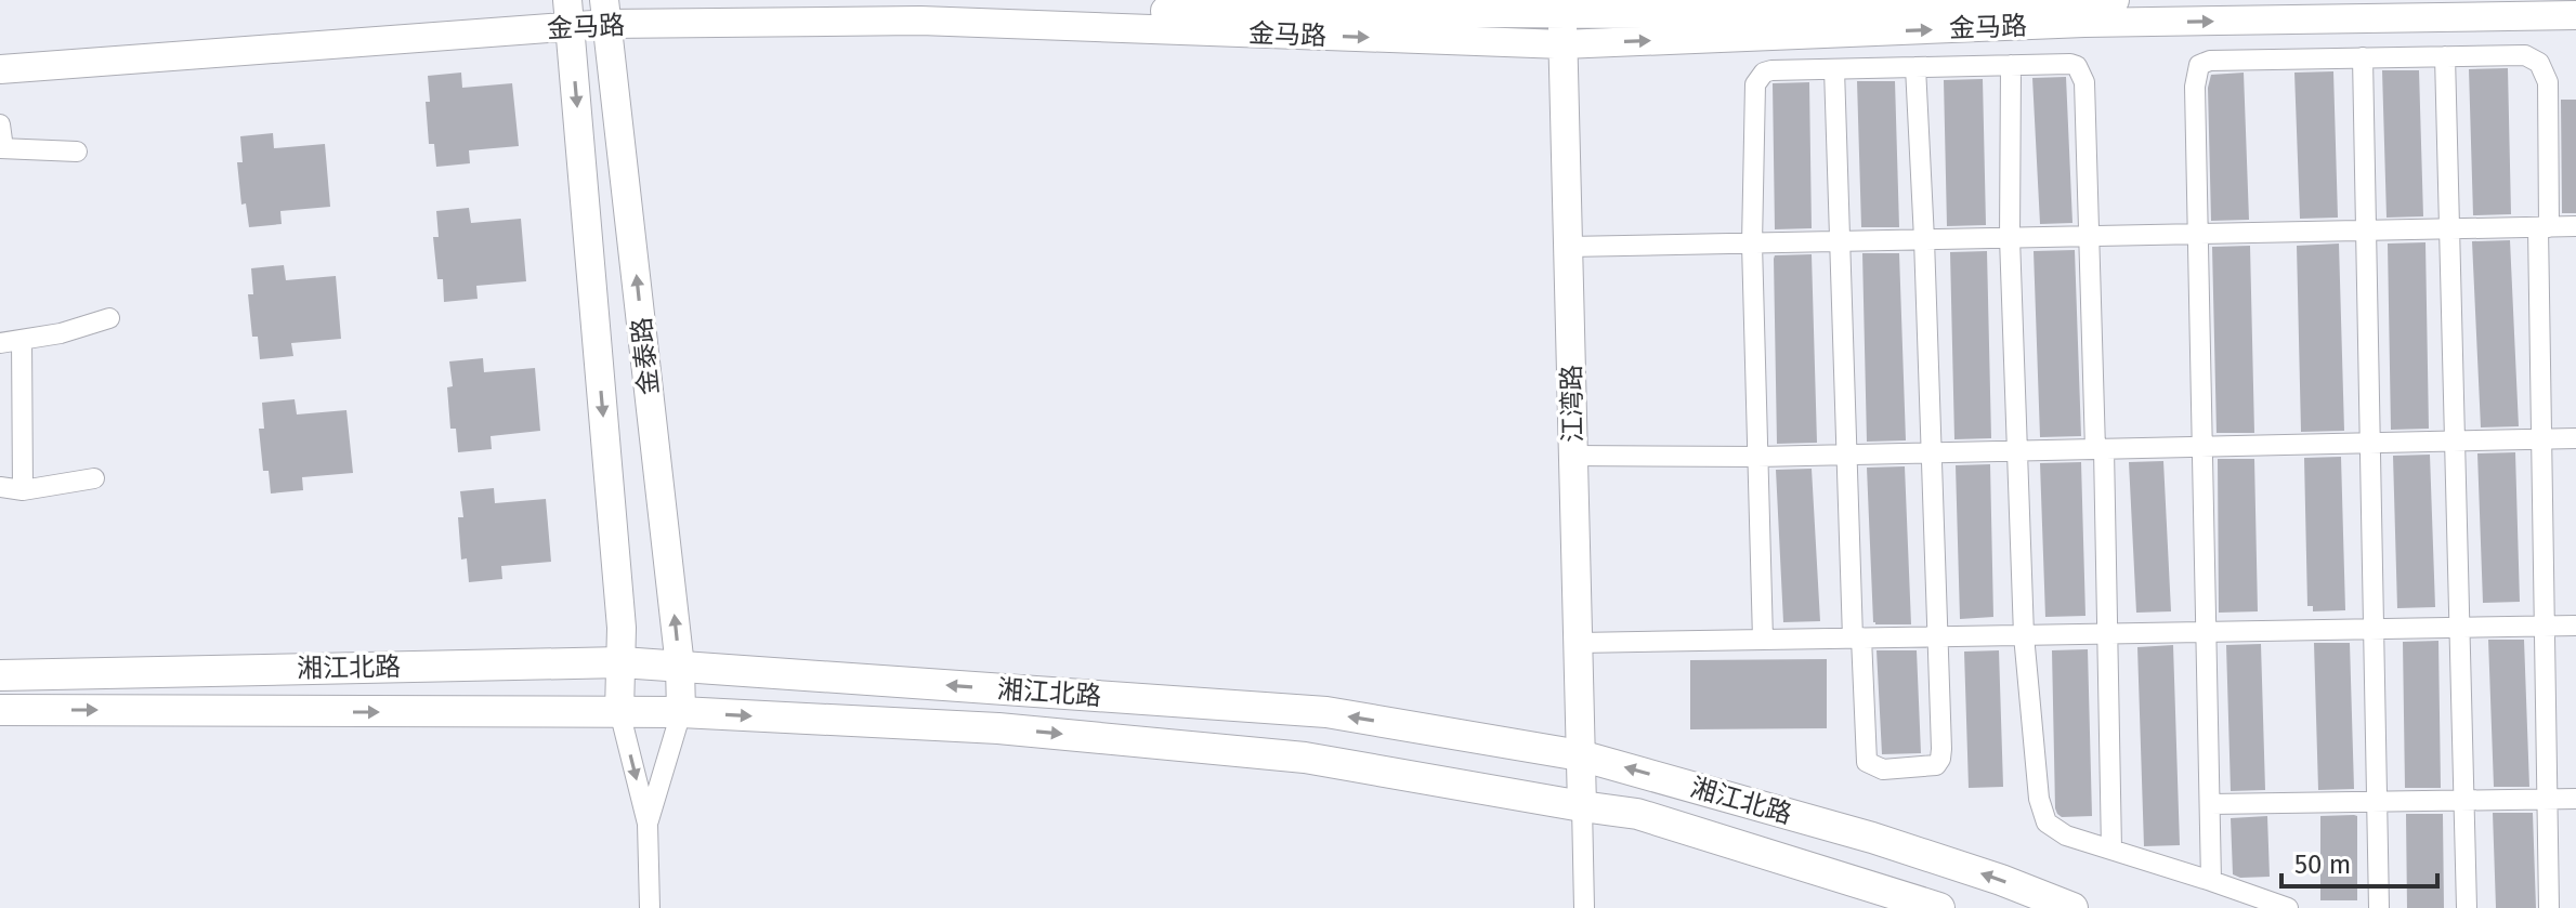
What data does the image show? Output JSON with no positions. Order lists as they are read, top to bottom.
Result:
{
  "streets": {
    "main road": ["湘江北路"],
    "street": ["金马路", "金泰路", "江湾路"]
  },
  "crossings": [
    ["金马路", "金泰路"],
    ["金马路", "江湾路"],
    ["金泰路", "湘江北路"],
    ["江湾路", "湘江北路"]
  ],
  "scale_bar": "50 m"
}
